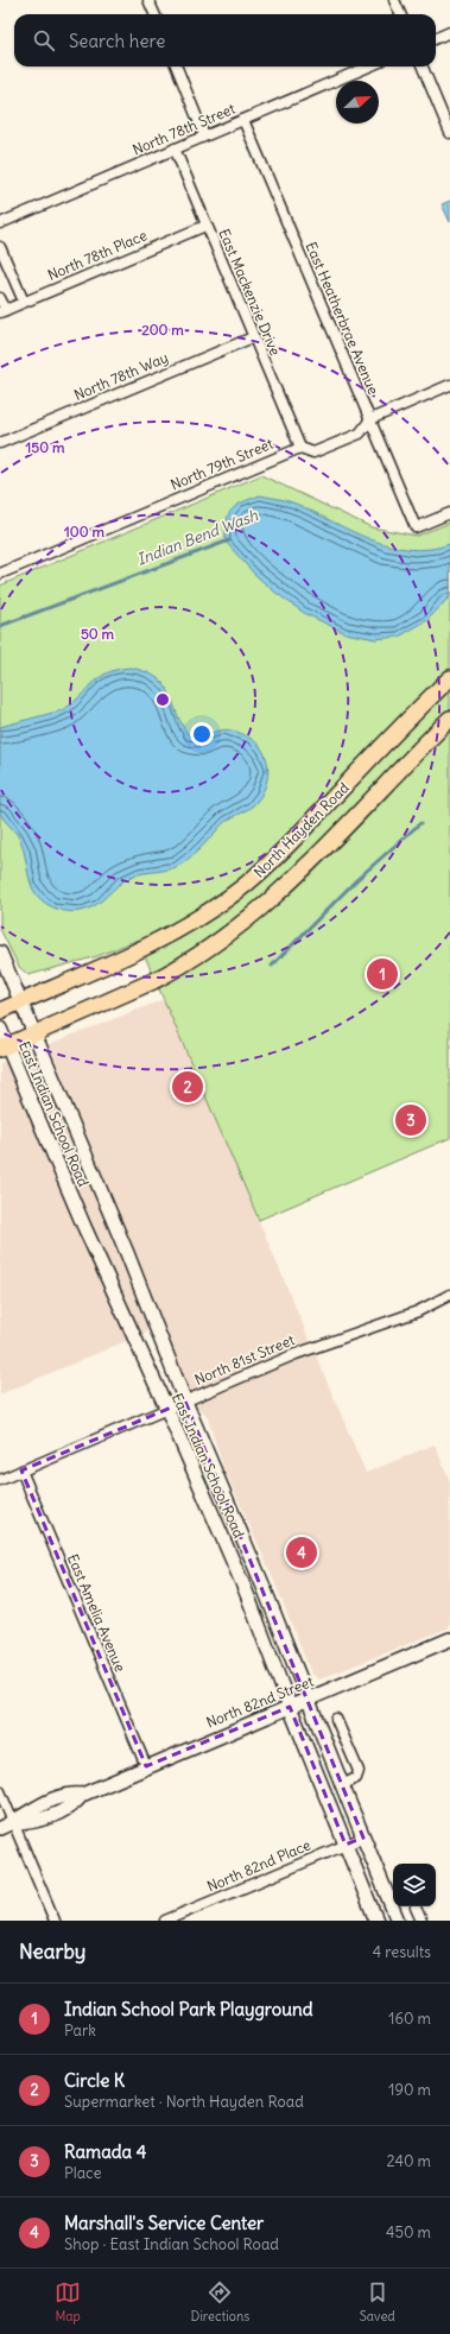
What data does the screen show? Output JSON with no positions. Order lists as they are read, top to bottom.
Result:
{
  "streets": {
    "main road": ["North Hayden Road", "East Indian School Road", "North 82nd Street"],
    "street": [
      "North 78th Street",
      "North 78th Place",
      "East Mackenzie Drive",
      "East Heatherbrae Avenue",
      "North 78th Way",
      "North 79th Street",
      "North 81st Street",
      "East Amelia Avenue",
      "North 82nd Place"
    ]
  },
  "crossings": [
    ["North 78th Street", "East Mackenzie Drive"],
    ["North 78th Street", "East Heatherbrae Avenue"],
    ["North 78th Place", "East Mackenzie Drive"],
    ["East Mackenzie Drive", "North 78th Way"],
    ["East Mackenzie Drive", "North 79th Street"],
    ["East Heatherbrae Avenue", "North 79th Street"],
    ["North Hayden Road", "East Indian School Road"],
    ["East Indian School Road", "North 81st Street"],
    ["East Indian School Road", "North 82nd Street"],
    ["East Indian School Road", "North 82nd Place"],
    ["North 81st Street", "East Amelia Avenue"],
    ["East Amelia Avenue", "North 82nd Street"]
  ],
  "water": ["Indian Bend Wash"],
  "north": "top right",
  "page": {
    "search": "Search here",
    "pins": [
      "1",
      "2",
      "3",
      "4"
    ],
    "heading": ["Nearby", "4 results"],
    "list": [
      {
        "mark": "1",
        "name": "Indian School Park Playground",
        "note": "Park",
        "value": "160 m"
      },
      {
        "mark": "2",
        "name": "Circle K",
        "note": "Supermarket · North Hayden Road",
        "value": "190 m"
      },
      {
        "mark": "3",
        "name": "Ramada 4",
        "note": "Place",
        "value": "240 m"
      },
      {
        "mark": "4",
        "name": "Marshall's Service Center",
        "note": "Shop · East Indian School Road",
        "value": "450 m"
      }
    ],
    "nav": ["Map", "Directions", "Saved"]
  },
  "rings": [
    "200 m",
    "150 m",
    "100 m",
    "50 m"
  ]
}
